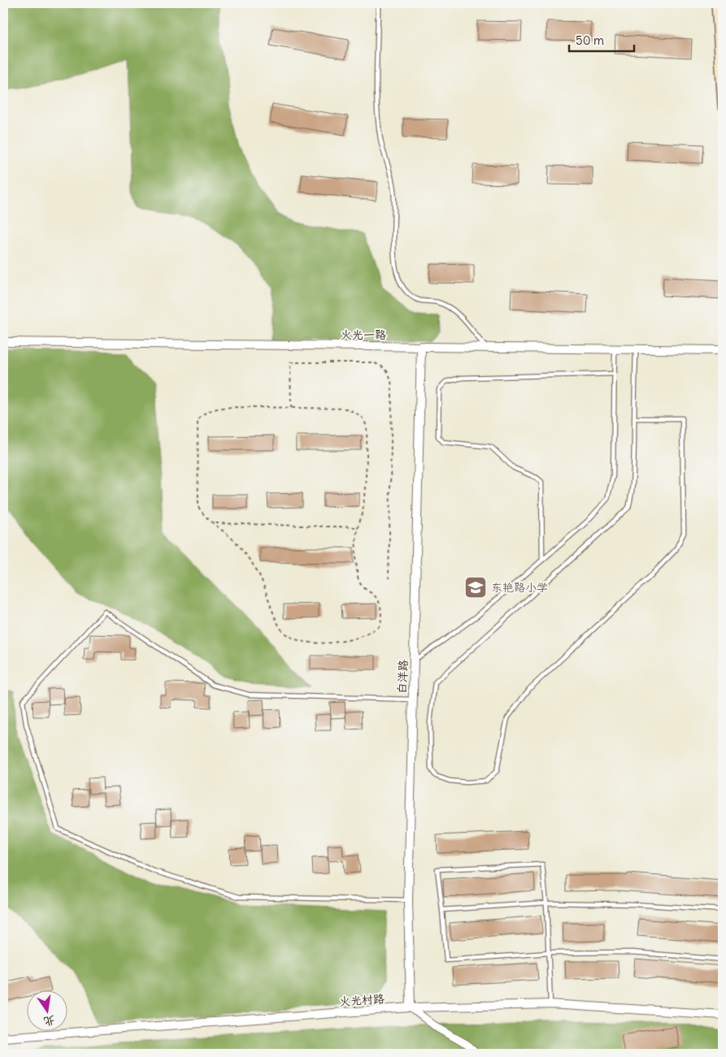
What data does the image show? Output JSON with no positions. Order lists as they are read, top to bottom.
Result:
{
  "streets": {
    "street": ["火光一路", "白洋路", "火光村路"]
  },
  "crossings": [
    ["火光一路", "白洋路"],
    ["白洋路", "火光村路"]
  ],
  "places": {
    "school or university": ["东艳路小学"]
  },
  "scale_bar": "50 m",
  "north": "bottom"
}
